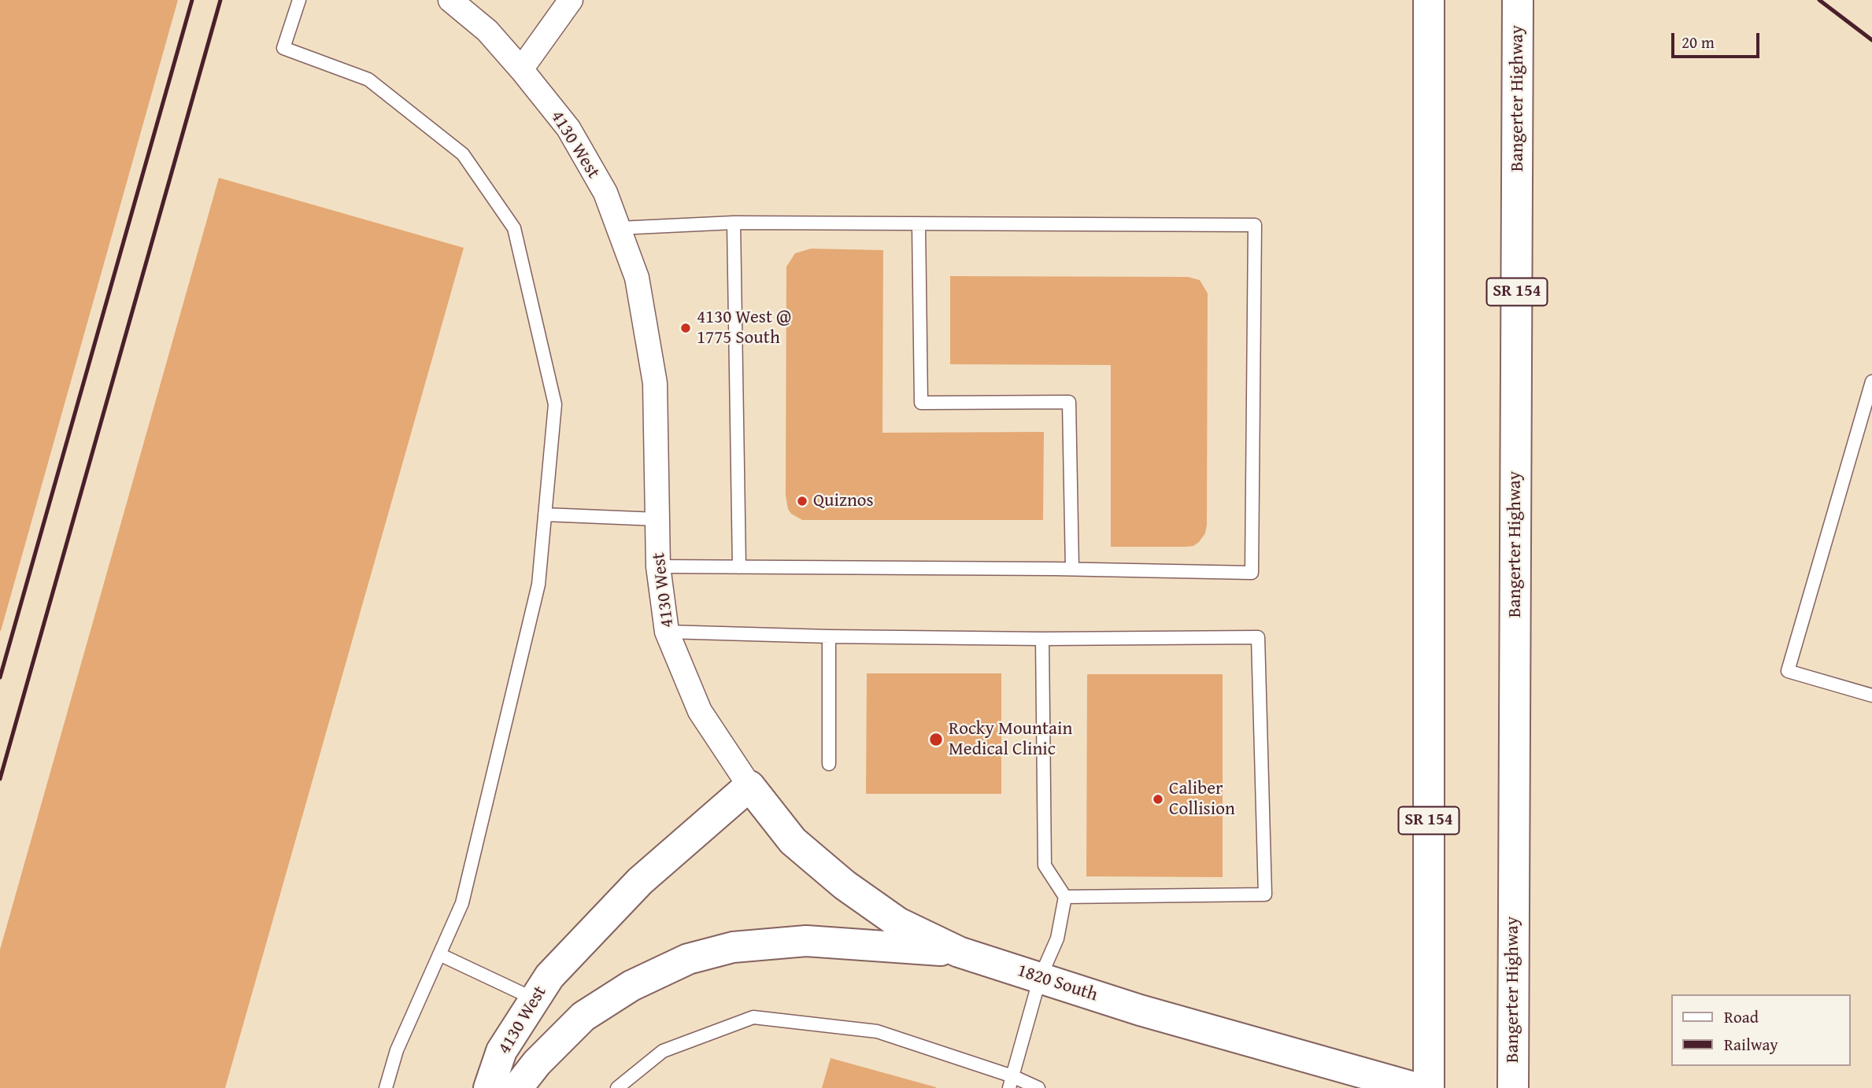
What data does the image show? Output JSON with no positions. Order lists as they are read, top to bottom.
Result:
{
  "streets": {
    "main road": [
      "Bangerter Highway",
      "4130 West",
      "SR 154",
      "1820 South"
    ]
  },
  "crossings": [
    ["4130 West", "1820 South"]
  ],
  "places": [
    "4130 West @ 1775 South",
    "Quiznos",
    "Rocky Mountain Medical Clinic",
    "Caliber Collision"
  ],
  "legend": ["Road", "Railway"],
  "scale_bar": "20 m"
}
